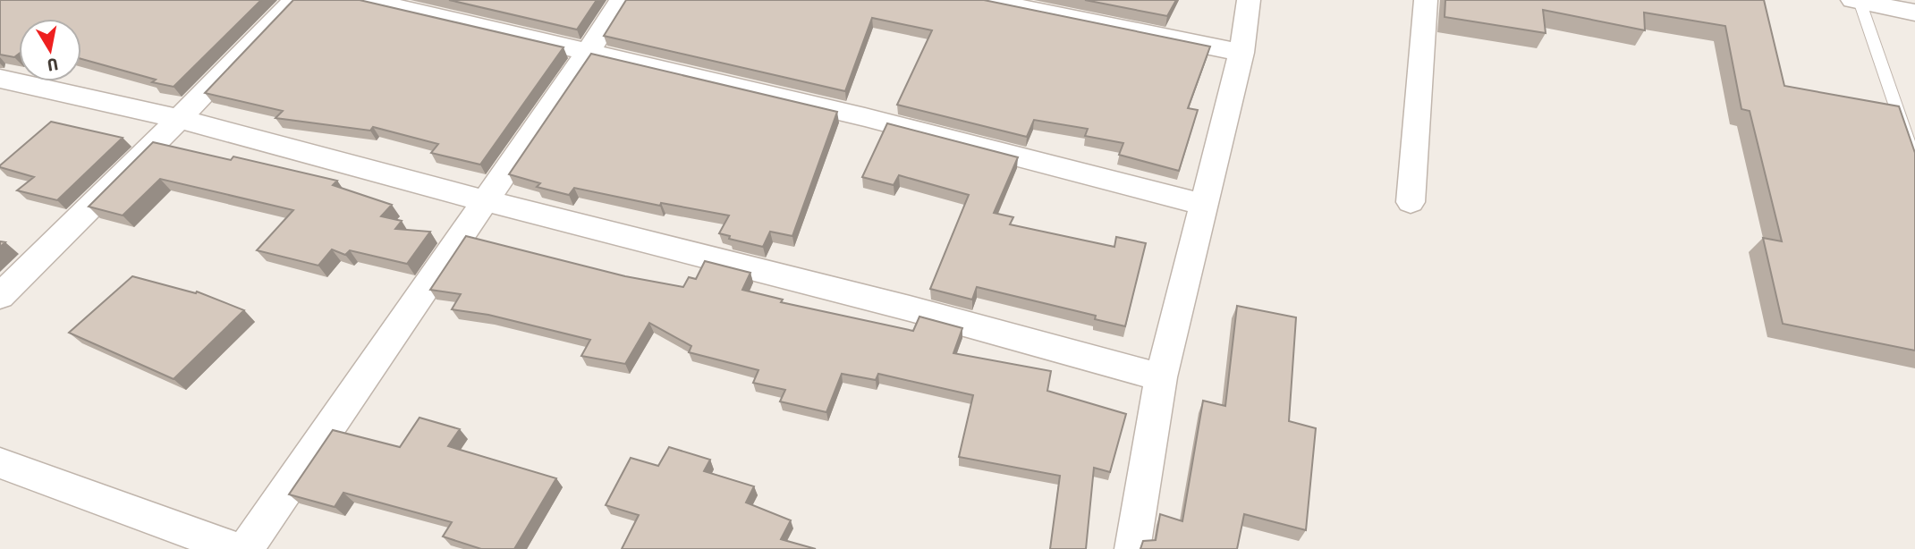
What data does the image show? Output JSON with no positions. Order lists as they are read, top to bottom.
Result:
{
  "north": "bottom"
}
